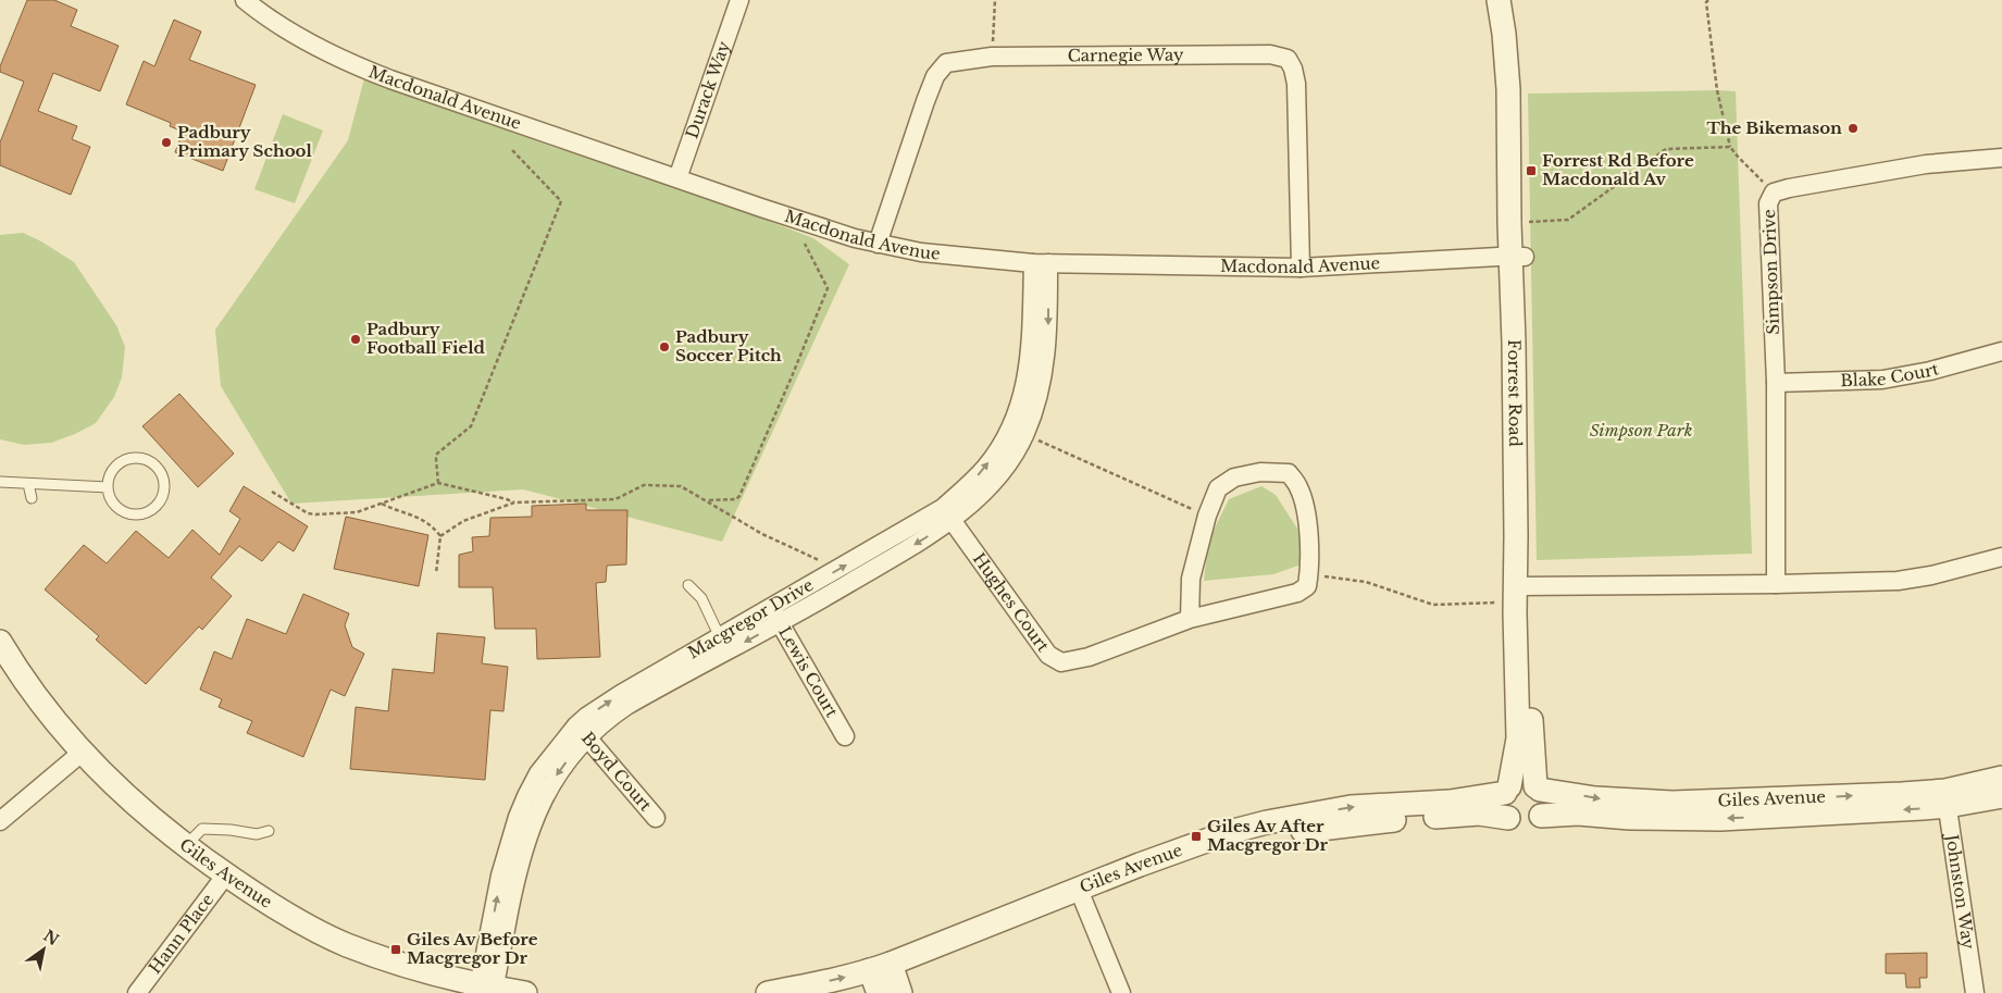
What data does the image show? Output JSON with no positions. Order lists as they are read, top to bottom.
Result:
{
  "streets": {
    "street": [
      "Carnegie Way",
      "Durack Way",
      "Macdonald Avenue",
      "Simpson Drive",
      "Blake Court",
      "Forrest Road",
      "Hughes Court",
      "Macgregor Drive",
      "Lewis Court",
      "Boyd Court",
      "Giles Avenue",
      "Johnston Way",
      "Hann Place"
    ]
  },
  "crossings": [
    ["Carnegie Way", "Macdonald Avenue"],
    ["Durack Way", "Macdonald Avenue"],
    ["Macdonald Avenue", "Forrest Road"],
    ["Macdonald Avenue", "Macgregor Drive"],
    ["Simpson Drive", "Blake Court"],
    ["Forrest Road", "Giles Avenue"],
    ["Hughes Court", "Macgregor Drive"],
    ["Macgregor Drive", "Lewis Court"],
    ["Macgregor Drive", "Boyd Court"],
    ["Macgregor Drive", "Giles Avenue"],
    ["Giles Avenue", "Johnston Way"],
    ["Giles Avenue", "Hann Place"]
  ],
  "parks": ["Simpson Park"],
  "places": {
    "other": [
      "The Bikemason",
      "Padbury Primary School",
      "Padbury Football Field",
      "Padbury Soccer Pitch"
    ],
    "transit": ["Forrest Rd Before Macdonald Av", "Giles Av After Macgregor Dr", "Giles Av Before Macgregor Dr"]
  },
  "north": "top right"
}
